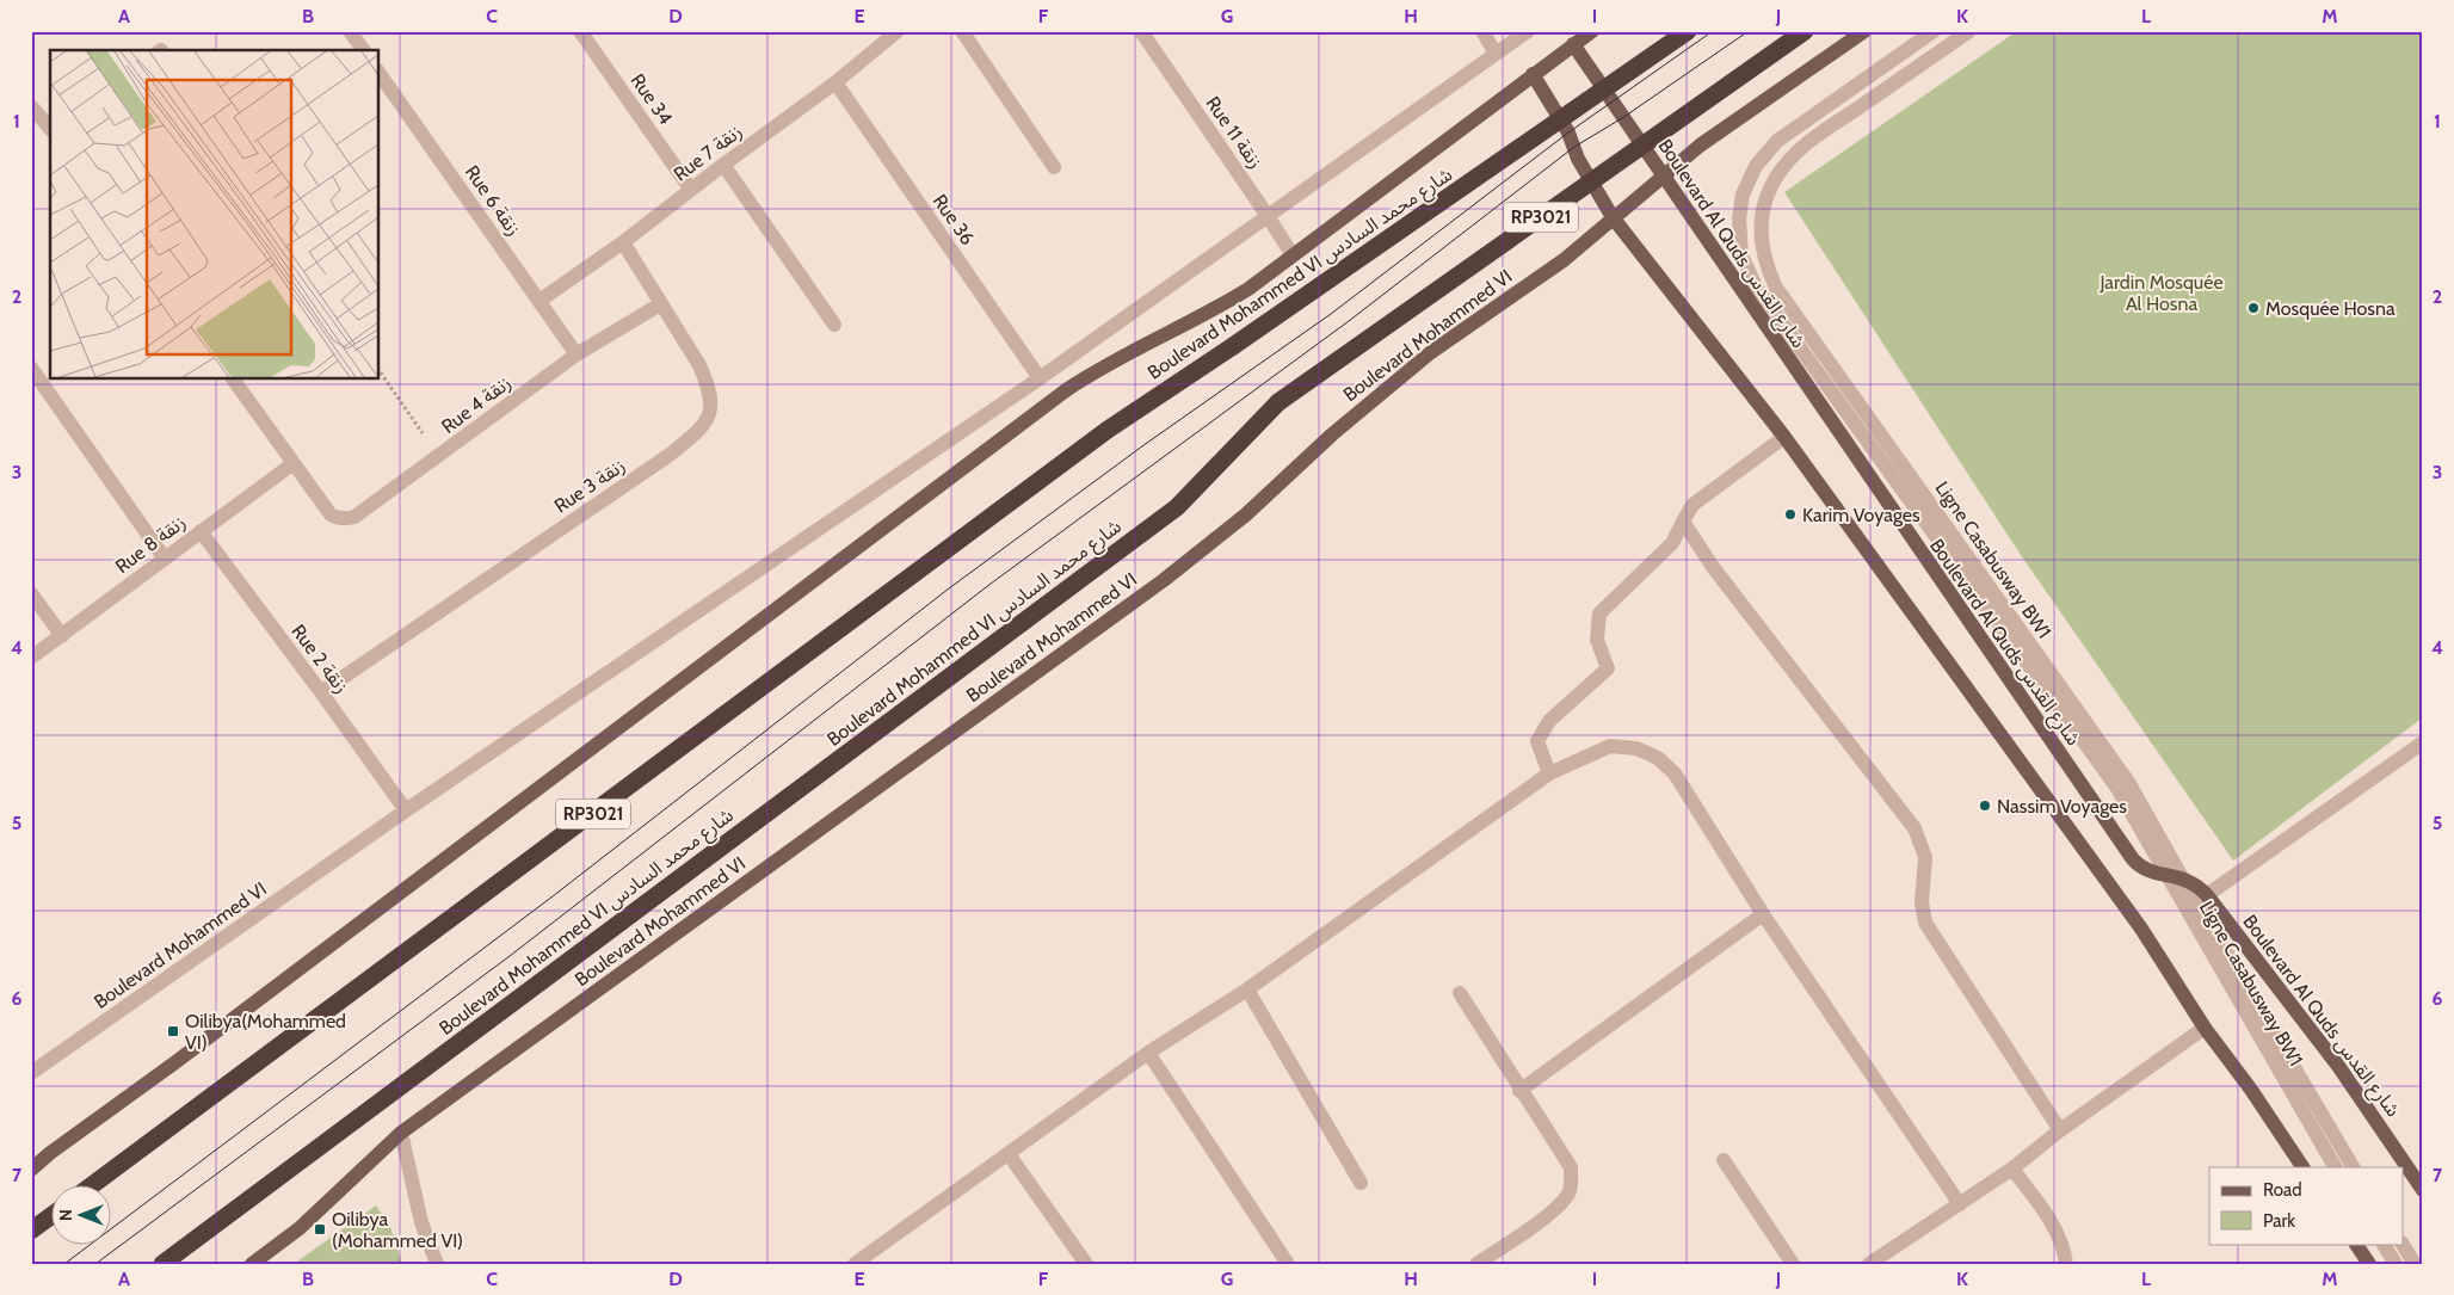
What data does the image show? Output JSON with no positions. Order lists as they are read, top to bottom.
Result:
{
  "streets": {
    "highway": ["RP3021", "Boulevard Mohammed VI شارع محمد السادس"],
    "main road": ["Boulevard Al Quds شارع القدس", "Boulevard Mohammed VI"],
    "street": [
      "Rue 34",
      "Rue 11 زنقة",
      "Rue 7 زنقة",
      "Rue 6 زنقة",
      "Rue 36",
      "Rue 4 زنقة",
      "Rue 3 زنقة",
      "Rue 8 زنقة",
      "Ligne Casabusway BW1",
      "Rue 2 زنقة"
    ]
  },
  "crossings": [
    ["Rue 34", "Rue 7 زنقة"],
    ["Rue 11 زنقة", "Boulevard Mohammed VI"],
    ["Rue 7 زنقة", "Rue 6 زنقة"],
    ["Rue 7 زنقة", "Rue 36"],
    ["Rue 7 زنقة", "Rue 3 زنقة"],
    ["Rue 6 زنقة", "Rue 4 زنقة"],
    ["Rue 36", "Boulevard Mohammed VI"],
    ["Boulevard Al Quds شارع القدس", "Boulevard Mohammed VI"],
    ["Boulevard Al Quds شارع القدس", "Ligne Casabusway BW1"],
    ["Boulevard Mohammed VI", "Rue 2 زنقة"],
    ["Rue 4 زنقة", "Rue 3 زنقة"],
    ["Rue 4 زنقة", "Rue 8 زنقة"],
    ["Rue 3 زنقة", "Rue 2 زنقة"],
    ["Rue 8 زنقة", "Rue 2 زنقة"]
  ],
  "parks": ["Jardin Mosquée Al Hosna"],
  "places": {
    "other": ["Mosquée Hosna", "Karim Voyages", "Nassim Voyages"],
    "transit": ["Oilibya(Mohammed VI)", "Oilibya (Mohammed VI)"]
  },
  "legend": ["Road", "Park"],
  "north": "left",
  "grid": {
    "columns": [
      "A",
      "B",
      "C",
      "D",
      "E",
      "F",
      "G",
      "H",
      "I",
      "J",
      "K",
      "L",
      "M"
    ],
    "rows": [
      "1",
      "2",
      "3",
      "4",
      "5",
      "6",
      "7"
    ]
  }
}
